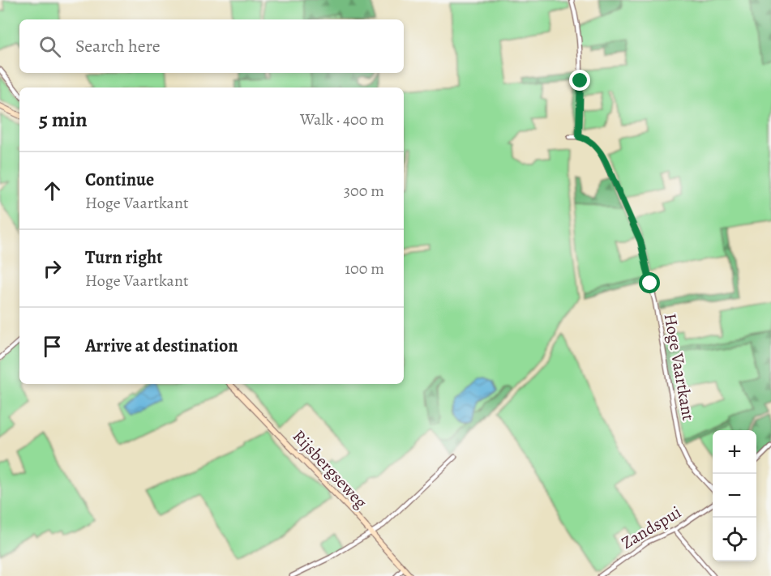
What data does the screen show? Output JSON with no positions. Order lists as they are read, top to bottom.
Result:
{
  "streets": {
    "main road": ["Rijsbergseweg"],
    "street": ["Hoge Vaartkant", "Zandspui"]
  },
  "page": {
    "search": "Search here",
    "heading": ["5 min", "Walk · 400 m"],
    "list": [
      ["Continue", "Hoge Vaartkant", "300 m"],
      ["Turn right", "Hoge Vaartkant", "100 m"],
      "Arrive at destination"
    ],
    "map_buttons": ["+", "−"]
  }
}
